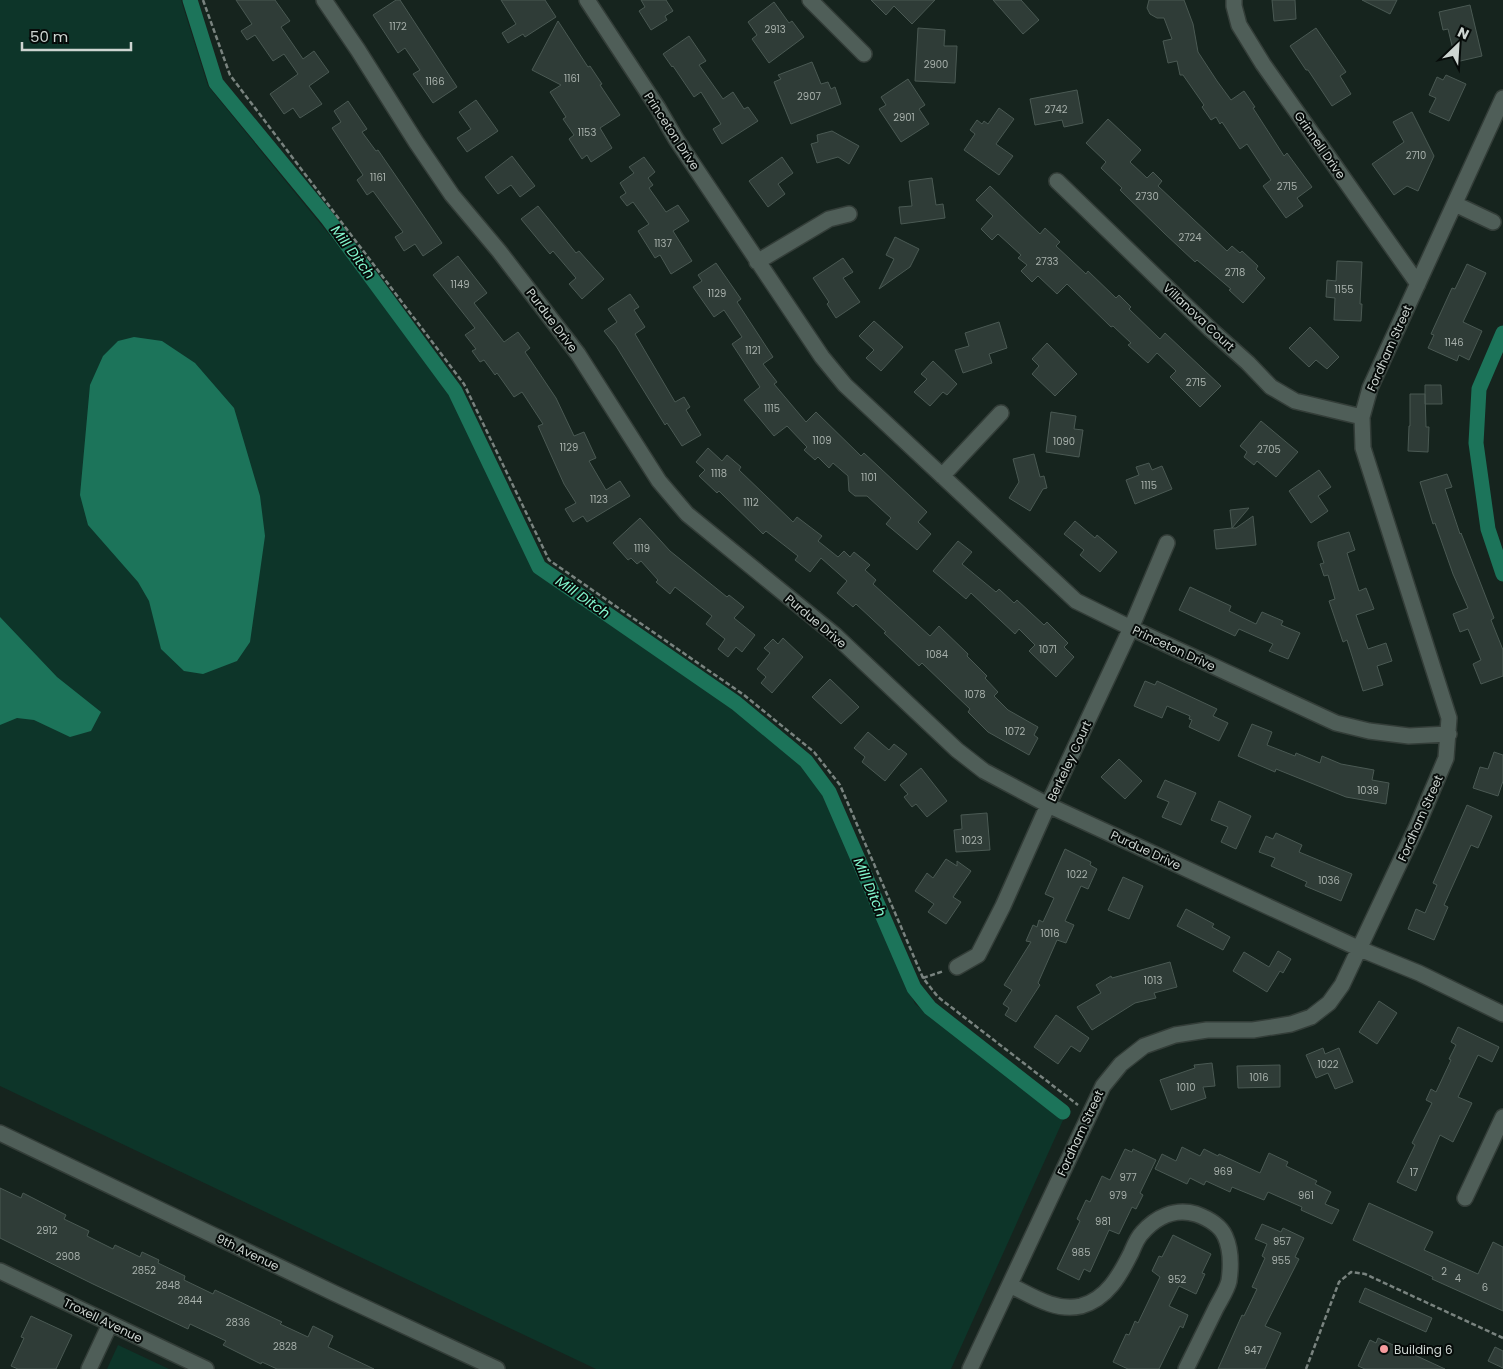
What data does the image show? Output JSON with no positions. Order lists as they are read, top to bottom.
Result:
{
  "streets": {
    "street": [
      "Princeton Drive",
      "Grinnell Drive",
      "Villanova Court",
      "Purdue Drive",
      "Fordham Street",
      "Berkeley Court",
      "9th Avenue",
      "Troxell Avenue"
    ]
  },
  "crossings": [
    ["Princeton Drive", "Fordham Street"],
    ["Princeton Drive", "Berkeley Court"],
    ["Grinnell Drive", "Fordham Street"],
    ["Villanova Court", "Fordham Street"],
    ["Purdue Drive", "Fordham Street"],
    ["Purdue Drive", "Berkeley Court"]
  ],
  "water": ["Mill Ditch"],
  "places": ["Building 6"],
  "house_numbers": [
    "1172",
    "2913",
    "2900",
    "1161",
    "1166",
    "2907",
    "2742",
    "2901",
    "1153",
    "2710",
    "1161",
    "2715",
    "2730",
    "2724",
    "1137",
    "2733",
    "2718",
    "1149",
    "1155",
    "1129",
    "1146",
    "1121",
    "2715",
    "1115",
    "1109",
    "1090",
    "1129",
    "2705",
    "1118",
    "1101",
    "1115",
    "1123",
    "1112",
    "1119",
    "1071",
    "1084",
    "1078",
    "1072",
    "1039",
    "1023",
    "1022",
    "1036",
    "1016",
    "1013",
    "1022",
    "1016",
    "1010",
    "969",
    "17",
    "977",
    "979",
    "961",
    "981",
    "2912",
    "957",
    "985",
    "2908",
    "955",
    "2852",
    "2",
    "4",
    "952",
    "2848",
    "6",
    "2844",
    "2836",
    "2828",
    "947"
  ],
  "scale_bar": "50 m",
  "north": "top right"
}
